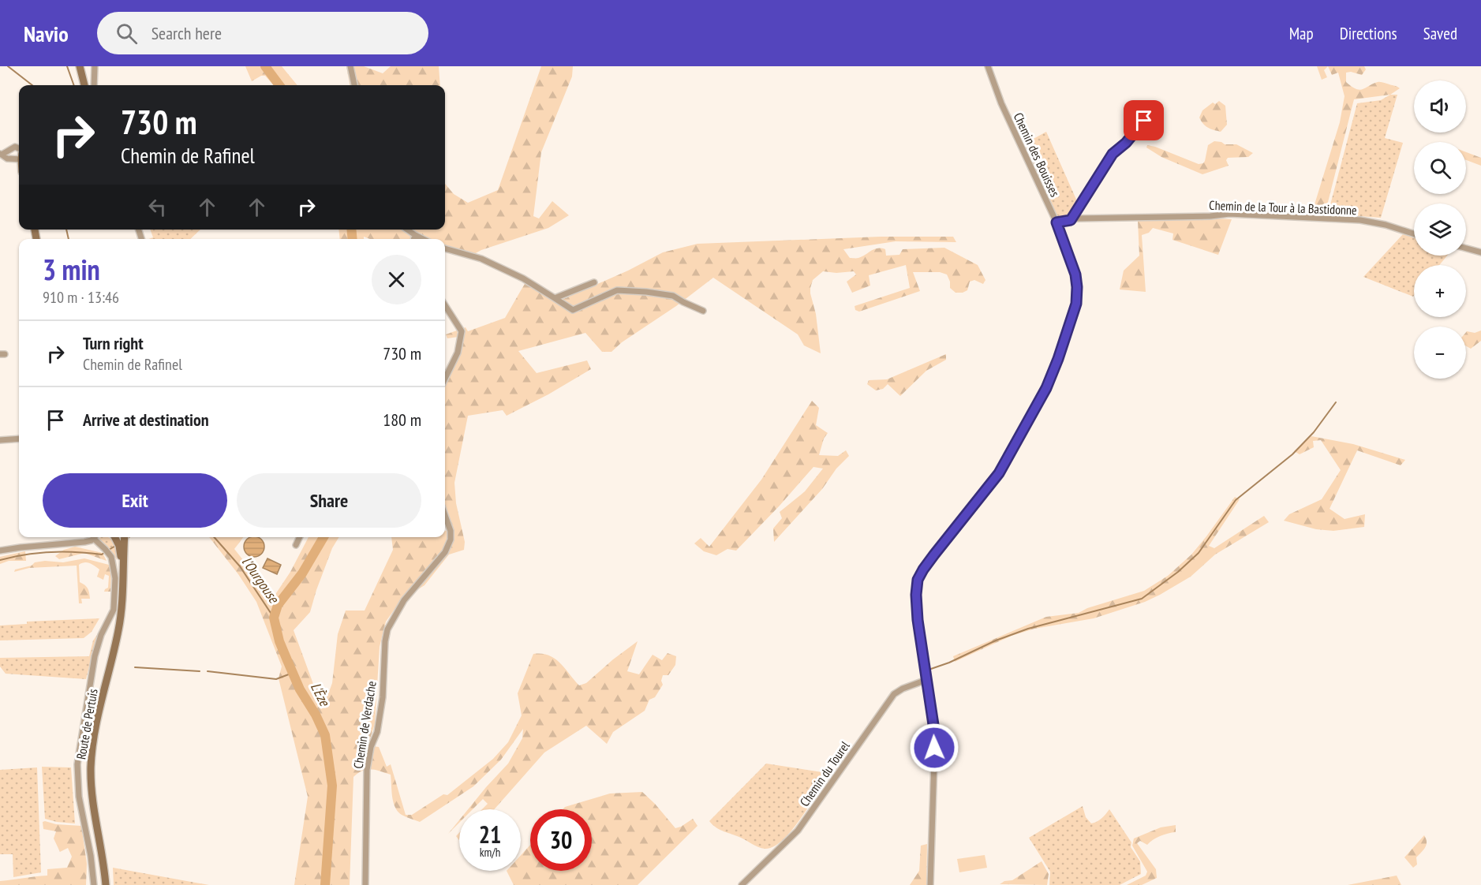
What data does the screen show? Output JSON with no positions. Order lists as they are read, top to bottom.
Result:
{
  "streets": {
    "main road": ["Route de Pertuis"],
    "street": [
      "Chemin des Bouisses",
      "Chemin de la Tour à la Bastidonne",
      "Chemin de Verdache",
      "Chemin du Tourel"
    ]
  },
  "crossings": [
    ["Chemin des Bouisses", "Chemin de la Tour à la Bastidonne"],
    ["Chemin des Bouisses", "Chemin du Tourel"]
  ],
  "water": ["l'Ourgouse", "L'Èze"],
  "page": {
    "header": "Navio",
    "search": "Search here",
    "nav": ["Map", "Directions", "Saved"],
    "map_buttons": ["+", "−"],
    "turn": ["730 m", "Chemin de Rafinel"],
    "heading": ["3 min", "910 m · 13:46"],
    "list": [
      {
        "name": "Turn right",
        "note": "Chemin de Rafinel",
        "value": "730 m"
      },
      {
        "name": "Arrive at destination",
        "value": "180 m"
      }
    ],
    "buttons": ["Exit", "Share"],
    "speed": "21 km/h",
    "limit": "30"
  }
}
